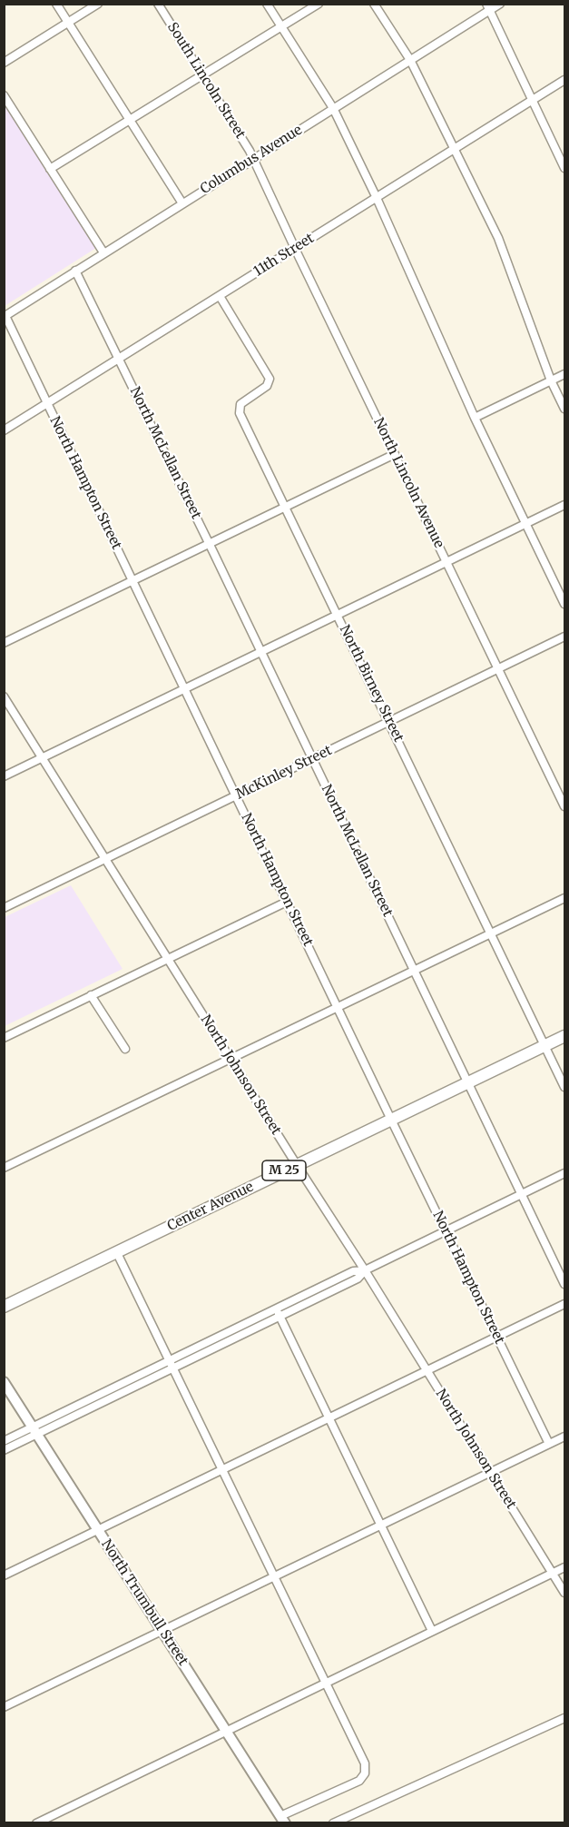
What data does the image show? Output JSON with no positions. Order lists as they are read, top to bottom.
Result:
{
  "streets": {
    "highway": ["M 25", "Center Avenue"],
    "main road": ["North Trumbull Street"],
    "street": [
      "South Lincoln Street",
      "Columbus Avenue",
      "11th Street",
      "North McLellan Street",
      "North Hampton Street",
      "North Lincoln Avenue",
      "North Birney Street",
      "McKinley Street",
      "North Johnson Street"
    ]
  },
  "crossings": [
    ["South Lincoln Street", "Columbus Avenue"],
    ["South Lincoln Street", "North Lincoln Avenue"],
    ["Columbus Avenue", "North McLellan Street"],
    ["Columbus Avenue", "North Hampton Street"],
    ["Columbus Avenue", "North Lincoln Avenue"],
    ["11th Street", "North McLellan Street"],
    ["11th Street", "North Hampton Street"],
    ["11th Street", "North Lincoln Avenue"],
    ["11th Street", "North Birney Street"],
    ["North McLellan Street", "McKinley Street"],
    ["North McLellan Street", "Center Avenue"],
    ["North Hampton Street", "McKinley Street"],
    ["North Hampton Street", "Center Avenue"],
    ["North Lincoln Avenue", "McKinley Street"],
    ["North Birney Street", "McKinley Street"],
    ["North Birney Street", "Center Avenue"],
    ["McKinley Street", "North Johnson Street"],
    ["North Johnson Street", "Center Avenue"]
  ]
}
